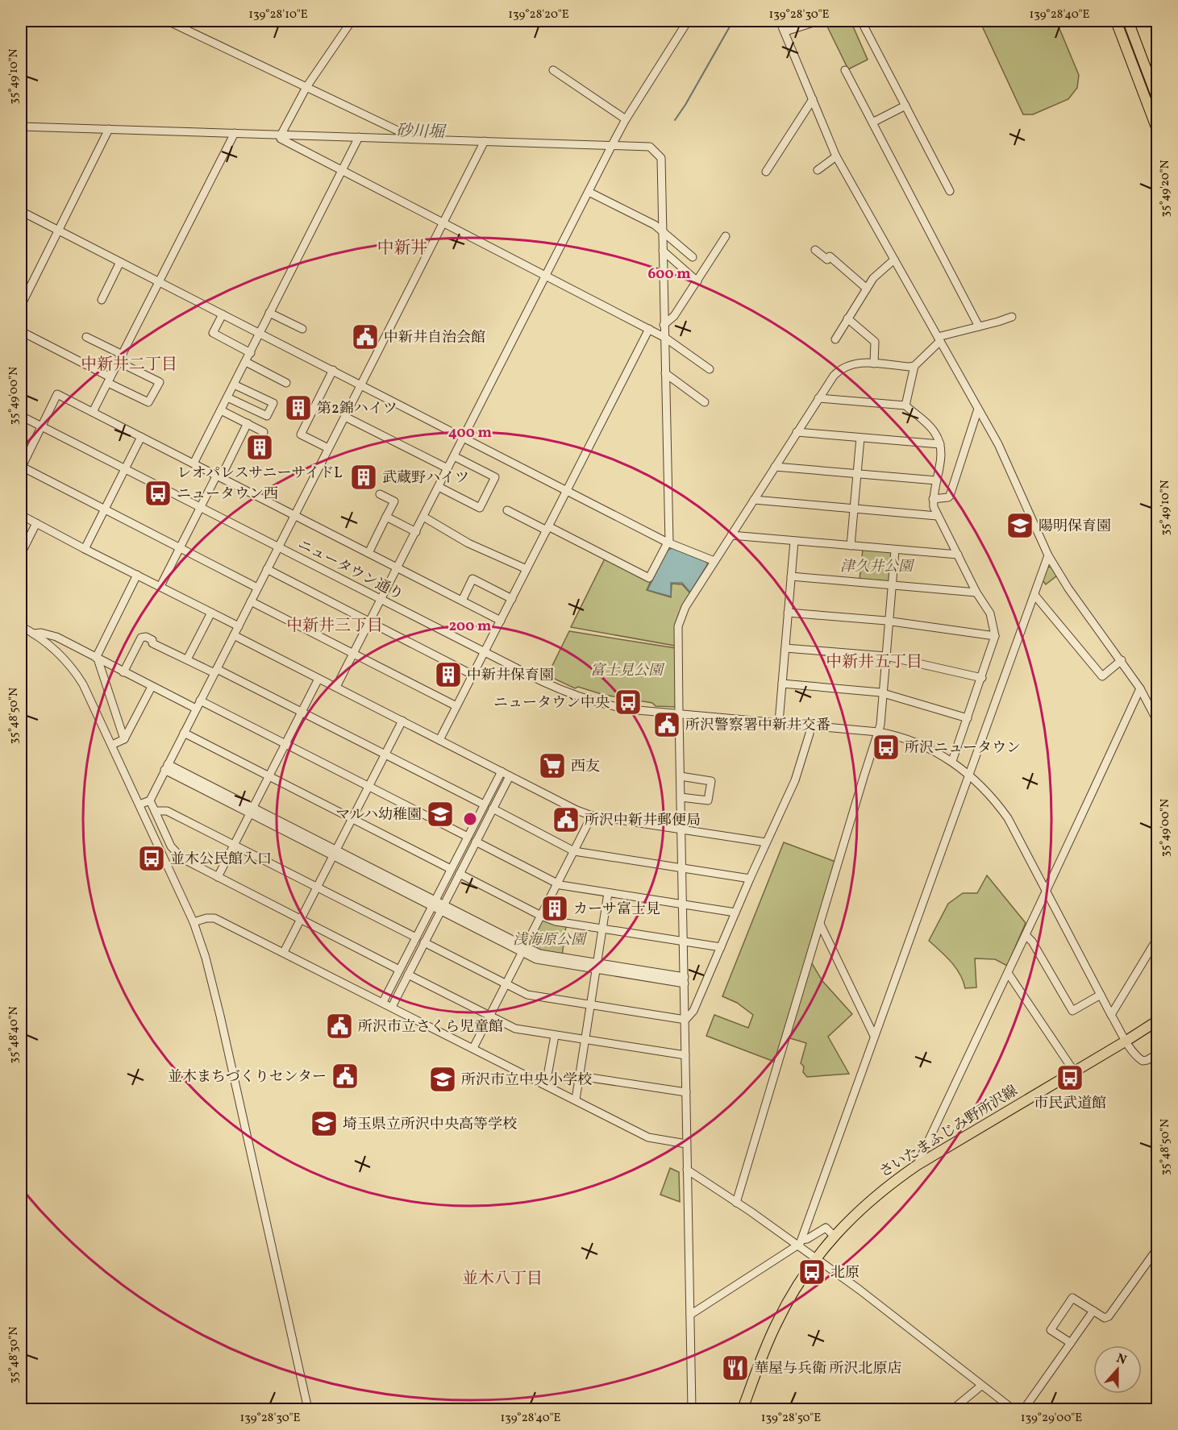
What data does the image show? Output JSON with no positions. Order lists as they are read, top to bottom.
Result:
{
  "streets": {
    "main road": ["さいたまふじみ野所沢線"],
    "street": ["ニュータウン通り"]
  },
  "crossings": [
    ["ニュータウン通り", "さいたまふじみ野所沢線"]
  ],
  "districts": [
    "中新井",
    "中新井二丁目",
    "中新井三丁目",
    "中新井五丁目",
    "並木八丁目"
  ],
  "water": ["砂川堀"],
  "parks": ["津久井公園", "富士見公園", "浅海原公園"],
  "places": {
    "public building": [
      "中新井自治会館",
      "所沢警察署中新井交番",
      "所沢中新井郵便局",
      "所沢市立さくら児童館",
      "並木まちづくりセンター"
    ],
    "building": [
      "第2錦ハイツ",
      "レオパレスサニーサイドL",
      "武蔵野ハイツ",
      "中新井保育園",
      "カーサ富士見"
    ],
    "bus stop": [
      "ニュータウン西",
      "ニュータウン中央",
      "所沢ニュータウン",
      "並木公民館入口",
      "市民武道館",
      "北原"
    ],
    "school or university": [
      "陽明保育園",
      "マルハ幼稚園",
      "所沢市立中央小学校",
      "埼玉県立所沢中央高等学校"
    ],
    "supermarket": ["西友"],
    "restaurant": ["華屋与兵衛 所沢北原店"]
  },
  "north": "top",
  "coordinates": [
    "139°28'10\"E",
    "139°28'20\"E",
    "139°28'30\"E",
    "139°28'40\"E",
    "35°49'10\"N",
    "35°49'20\"N",
    "35°49'00\"N",
    "35°48'50\"N",
    "35°48'40\"N",
    "35°48'30\"N",
    "139°28'50\"E",
    "139°29'00\"E"
  ],
  "rings": ["600 m", "400 m", "200 m"]
}
